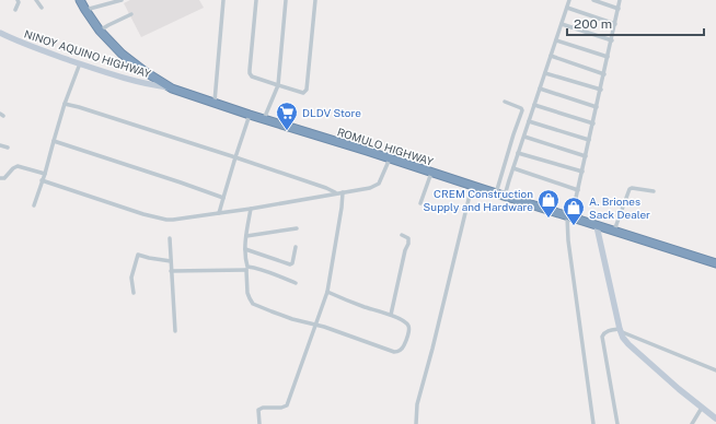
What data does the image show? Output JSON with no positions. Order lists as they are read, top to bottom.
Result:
{
  "streets": {
    "highway": ["ROMULO HIGHWAY"],
    "street": ["NINOY AQUINO HIGHWAY"]
  },
  "crossings": [
    ["NINOY AQUINO HIGHWAY", "ROMULO HIGHWAY"]
  ],
  "places": {
    "supermarket": ["DLDV Store"],
    "shop": ["CREM Construction Supply and Hardware", "A. Briones Sack Dealer"]
  },
  "scale_bar": "200 m"
}
